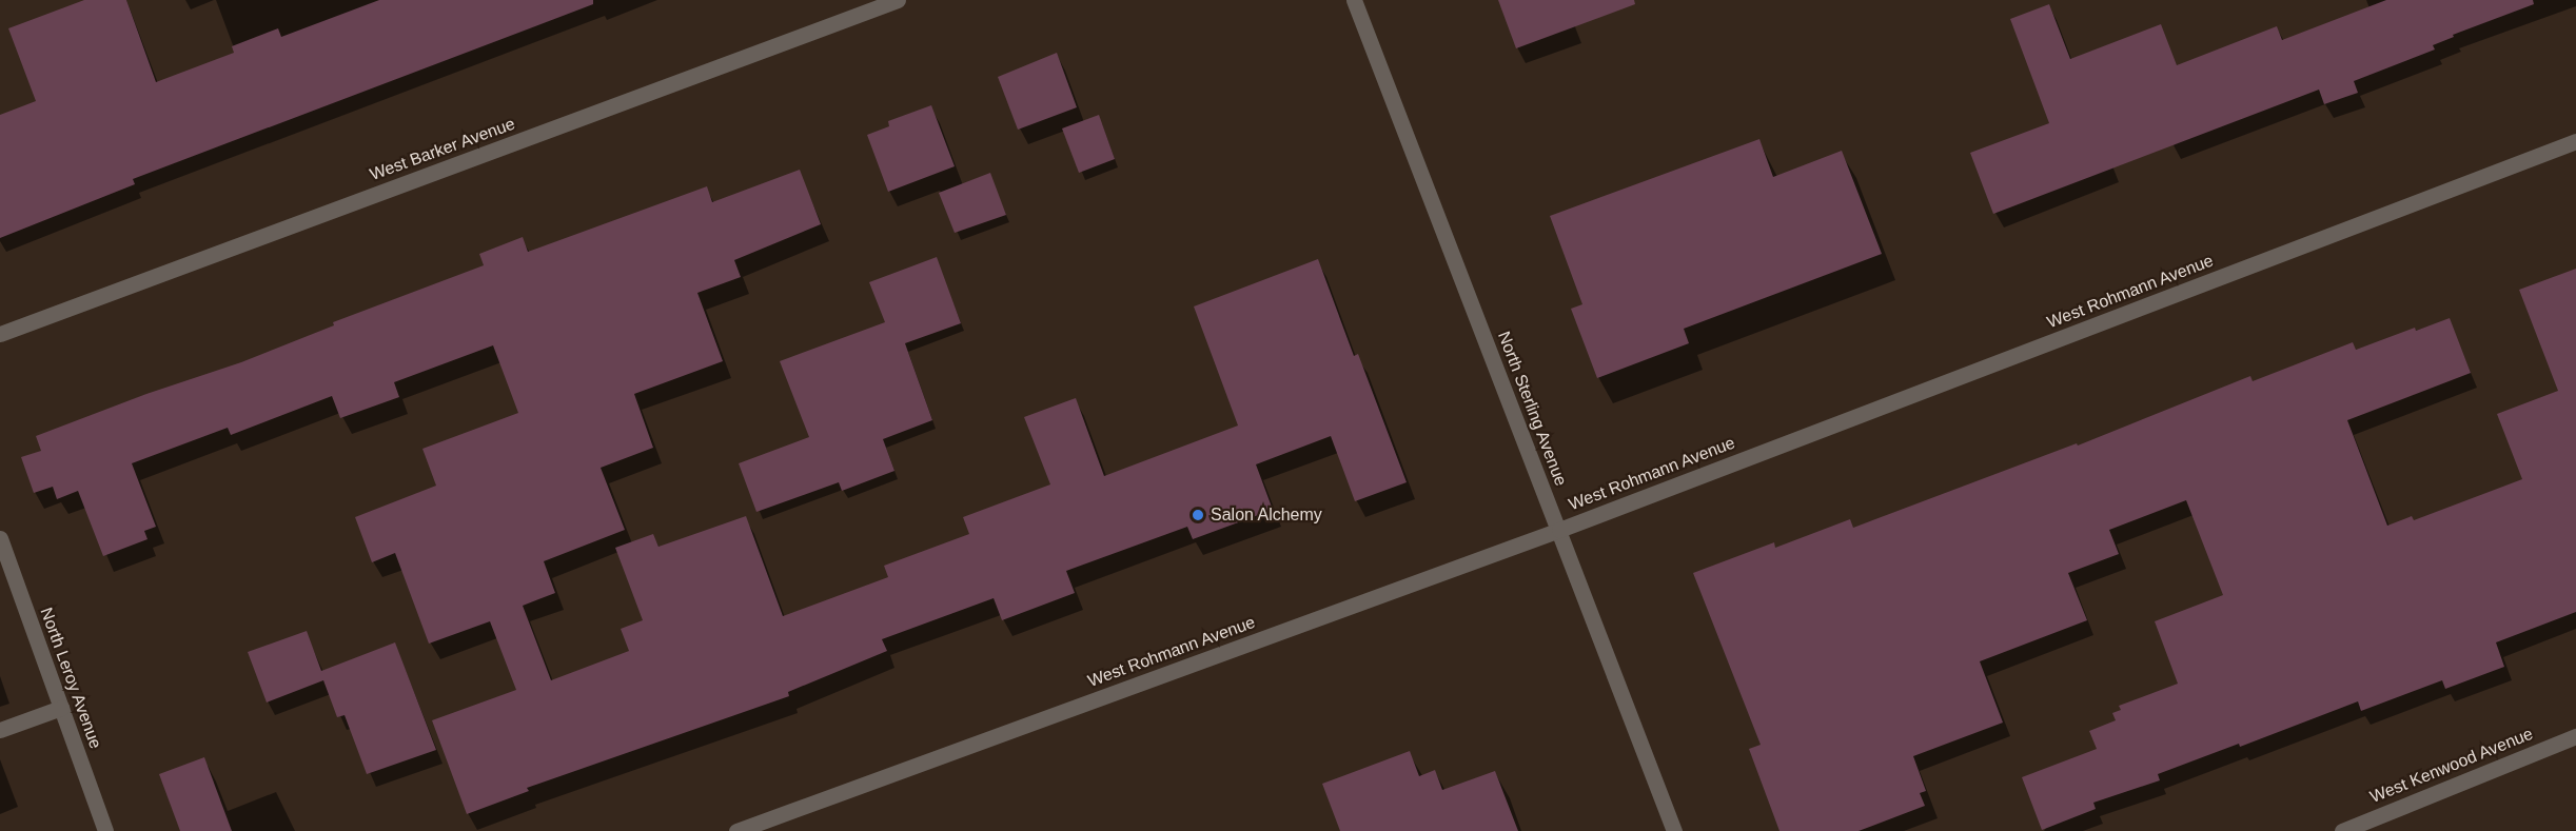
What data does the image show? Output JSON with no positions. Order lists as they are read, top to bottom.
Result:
{
  "streets": {
    "street": [
      "West Barker Avenue",
      "West Rohmann Avenue",
      "North Sterling Avenue",
      "North Leroy Avenue",
      "West Kenwood Avenue"
    ]
  },
  "crossings": [
    ["West Rohmann Avenue", "North Sterling Avenue"]
  ],
  "places": ["Salon Alchemy"]
}
